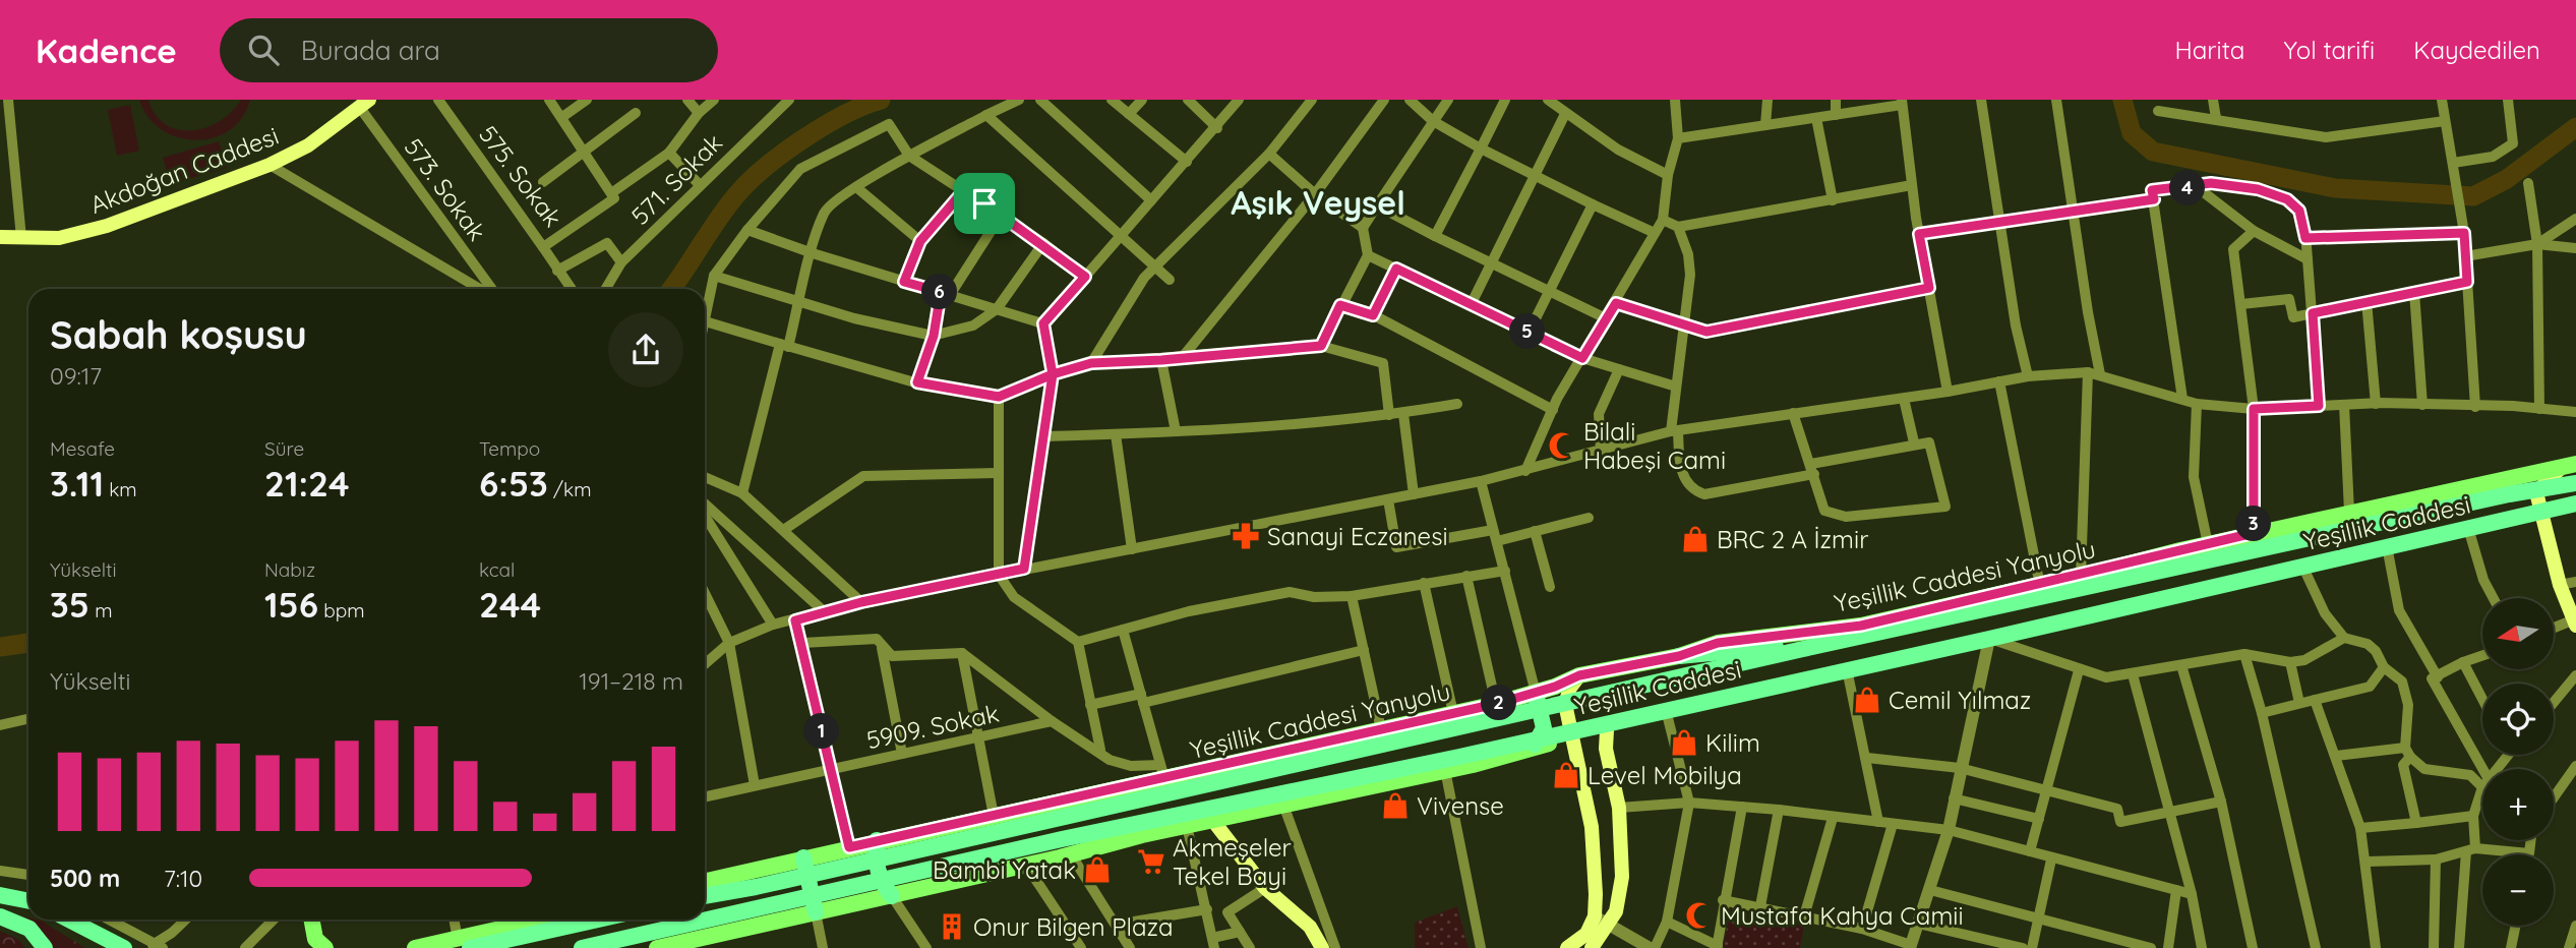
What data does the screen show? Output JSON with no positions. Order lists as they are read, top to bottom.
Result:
{
  "streets": {
    "highway": ["Yeşillik Caddesi"],
    "main road": ["Akdoğan Caddesi", "Yeşillik Caddesi Yanyolu"],
    "street": [
      "575. Sokak",
      "571. Sokak",
      "573. Sokak",
      "5909. Sokak"
    ]
  },
  "crossings": [
    ["Akdoğan Caddesi", "573. Sokak"],
    ["Yeşillik Caddesi", "Yeşillik Caddesi Yanyolu"]
  ],
  "districts": ["Aşık Veysel"],
  "places": {
    "mosque": ["Bilali Habeşi Cami", "Mustafa Kahya Camii"],
    "pharmacy": ["Sanayi Eczanesi"],
    "shop": [
      "BRC 2 A İzmir",
      "Cemil Yılmaz",
      "Kilim",
      "Level Mobilya",
      "Vivense",
      "Bambi Yatak"
    ],
    "supermarket": ["Akmeşeler Tekel Bayi"],
    "building": ["Onur Bilgen Plaza"]
  },
  "north": "left",
  "page": {
    "header": "Kadence",
    "search": "Burada ara",
    "nav": ["Harita", "Yol tarifi", "Kaydedilen"],
    "pins": [
      "4",
      "6",
      "5",
      "3",
      "2",
      "1"
    ],
    "heading": ["Sabah koşusu", "09:17"],
    "stats": [
      ["Mesafe", "3.11 km"],
      ["Süre", "21:24"],
      ["Tempo", "6:53 /km"],
      ["Yükselti", "35 m"],
      ["Nabız", "156 bpm"],
      ["kcal", "244"]
    ],
    "map_buttons": ["+", "−"],
    "chart": ["Yükselti", "191–218 m"],
    "list": [
      {
        "name": "500 m",
        "note": "7:10"
      }
    ]
  }
}
